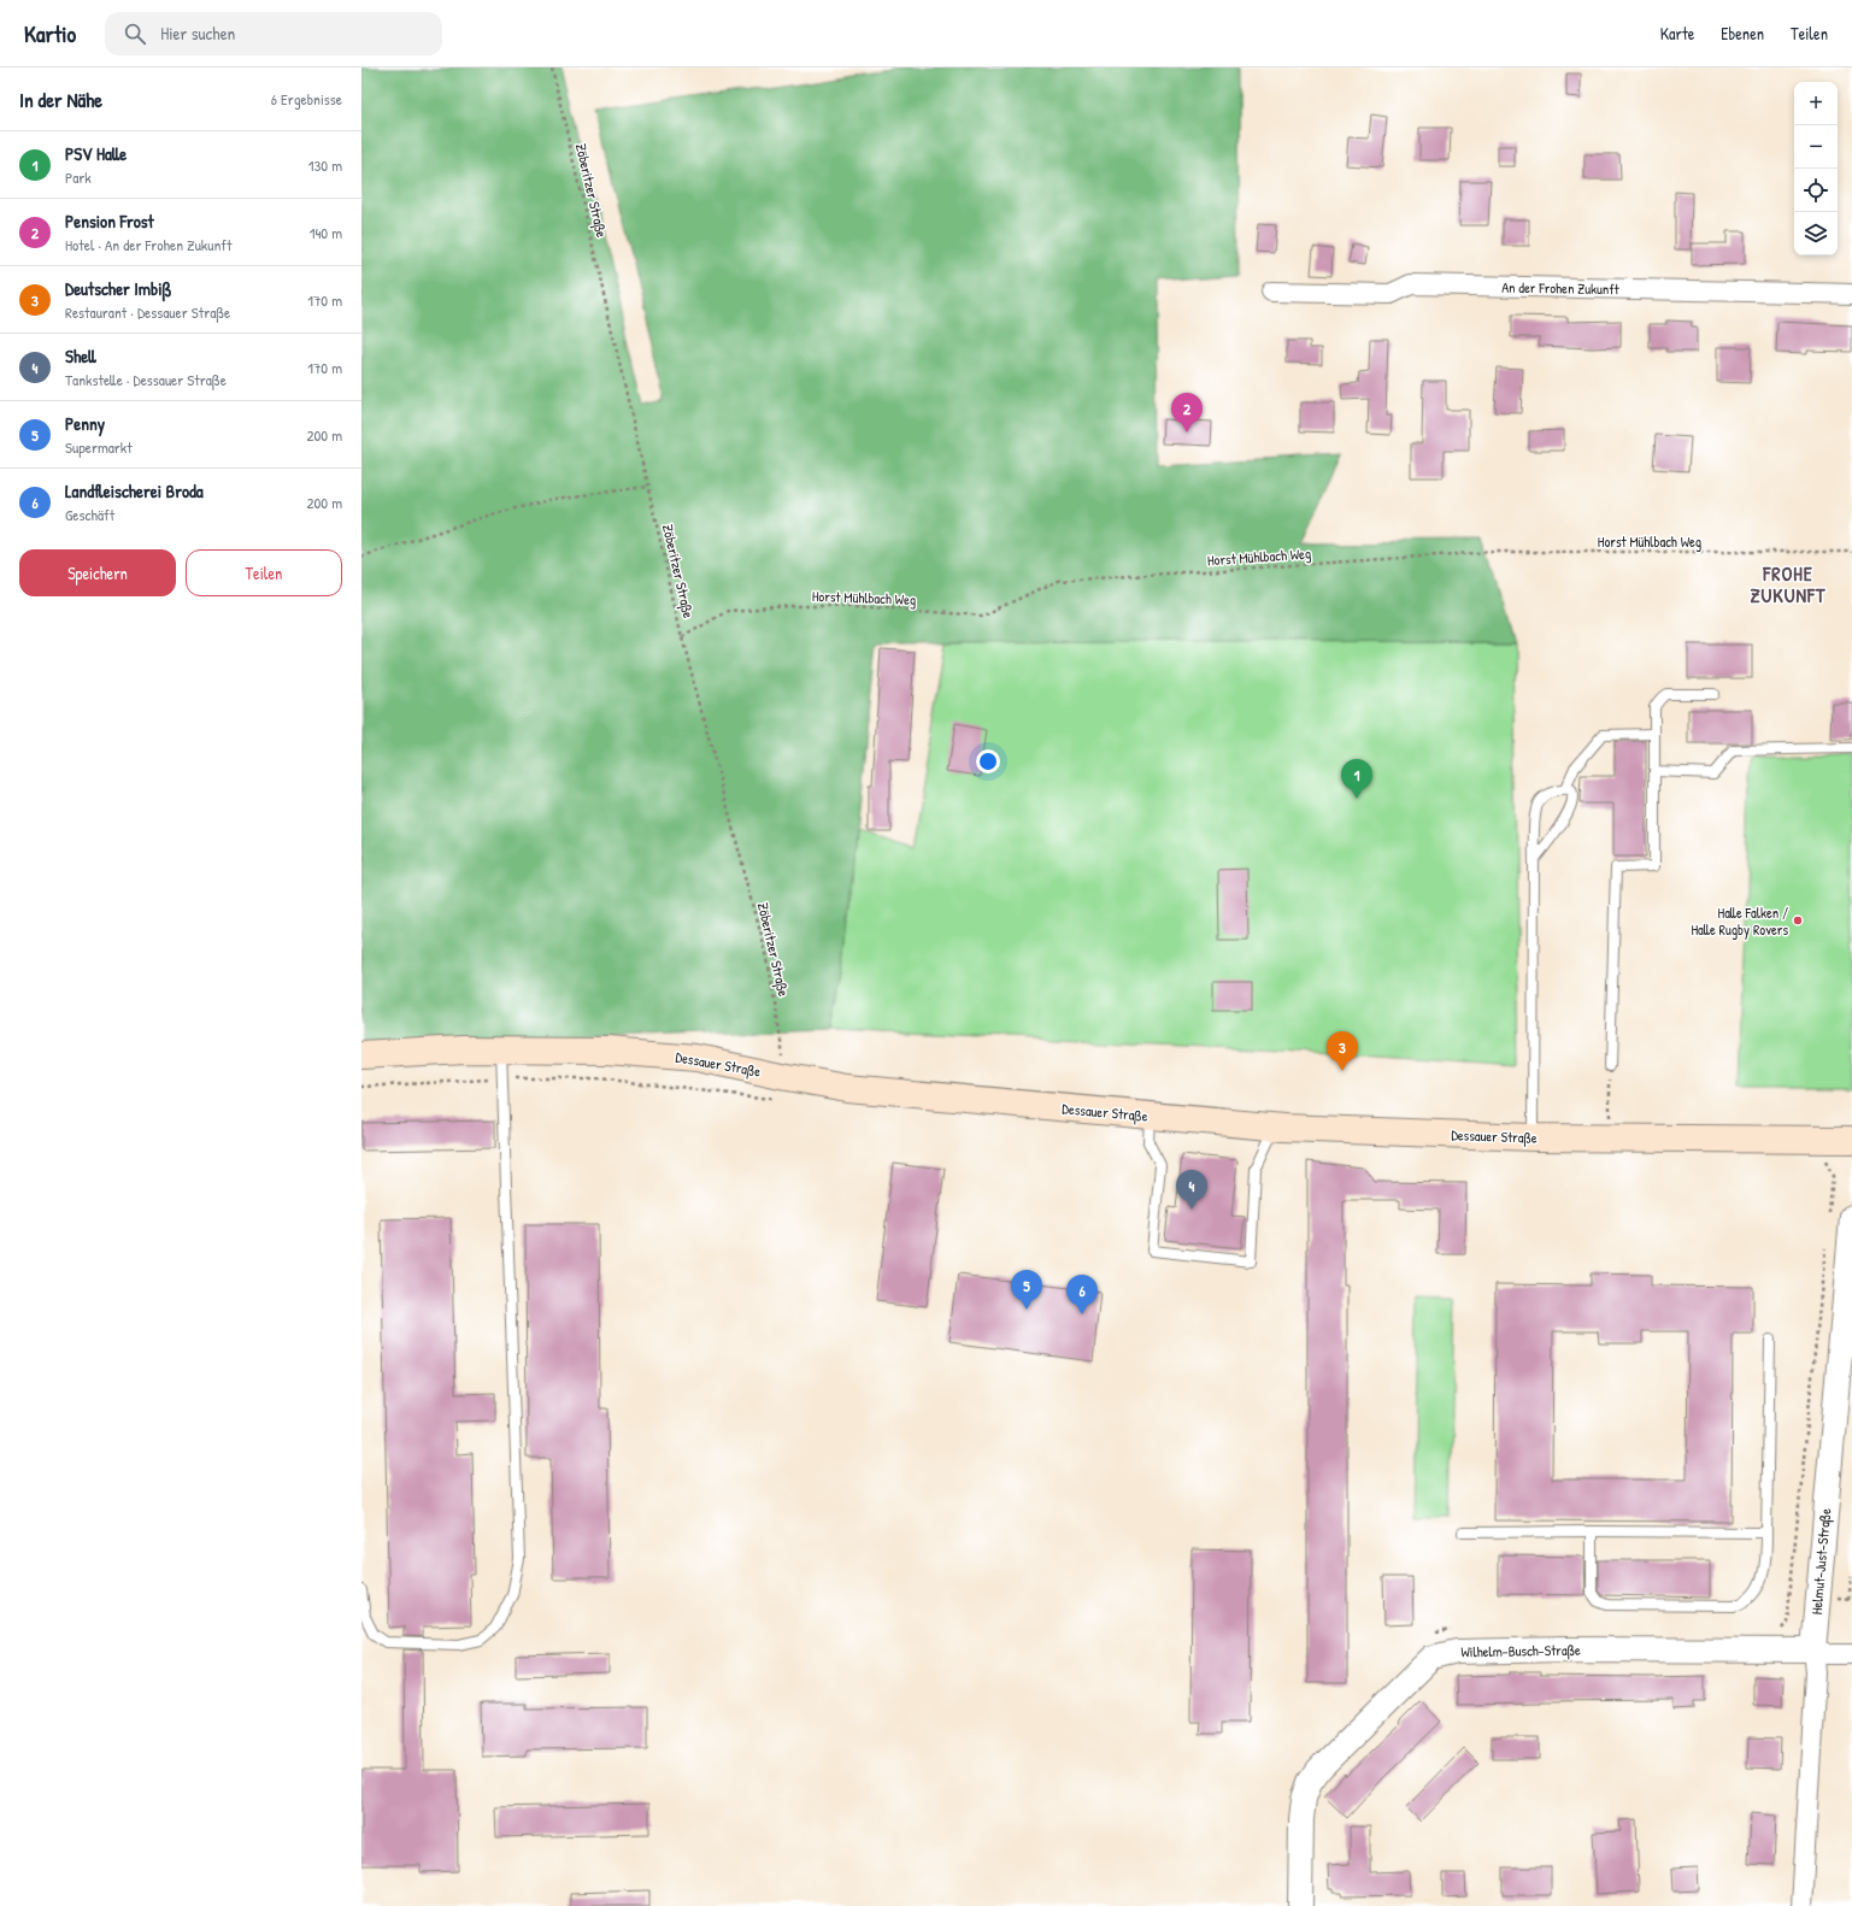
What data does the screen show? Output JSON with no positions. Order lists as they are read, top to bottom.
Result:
{
  "streets": {
    "main road": ["Dessauer Straße"],
    "street": ["An der Frohen Zukunft", "Helmut-Just-Straße", "Wilhelm-Busch-Straße"],
    "path": ["Zöberitzer Straße", "Horst Mühlbach Weg"]
  },
  "crossings": [
    ["Zöberitzer Straße", "Horst Mühlbach Weg"],
    ["Zöberitzer Straße", "Dessauer Straße"],
    ["Helmut-Just-Straße", "Wilhelm-Busch-Straße"]
  ],
  "districts": ["FROHE ZUKUNFT"],
  "places": ["Halle Falken / Halle Rugby Rovers"],
  "page": {
    "header": "Kartio",
    "search": "Hier suchen",
    "nav": ["Karte", "Ebenen", "Teilen"],
    "heading": ["In der Nähe", "6 Ergebnisse"],
    "map_buttons": ["+", "−"],
    "list": [
      {
        "mark": "1",
        "name": "PSV Halle",
        "note": "Park",
        "value": "130 m"
      },
      {
        "mark": "2",
        "name": "Pension Frost",
        "note": "Hotel · An der Frohen Zukunft",
        "value": "140 m"
      },
      {
        "mark": "3",
        "name": "Deutscher Imbiß",
        "note": "Restaurant · Dessauer Straße",
        "value": "170 m"
      },
      {
        "mark": "4",
        "name": "Shell",
        "note": "Tankstelle · Dessauer Straße",
        "value": "170 m"
      },
      {
        "mark": "5",
        "name": "Penny",
        "note": "Supermarkt",
        "value": "200 m"
      },
      {
        "mark": "6",
        "name": "Landfleischerei Broda",
        "note": "Geschäft",
        "value": "200 m"
      }
    ],
    "pins": [
      "2",
      "1",
      "3",
      "4",
      "5",
      "6"
    ],
    "buttons": ["Speichern", "Teilen"]
  }
}
